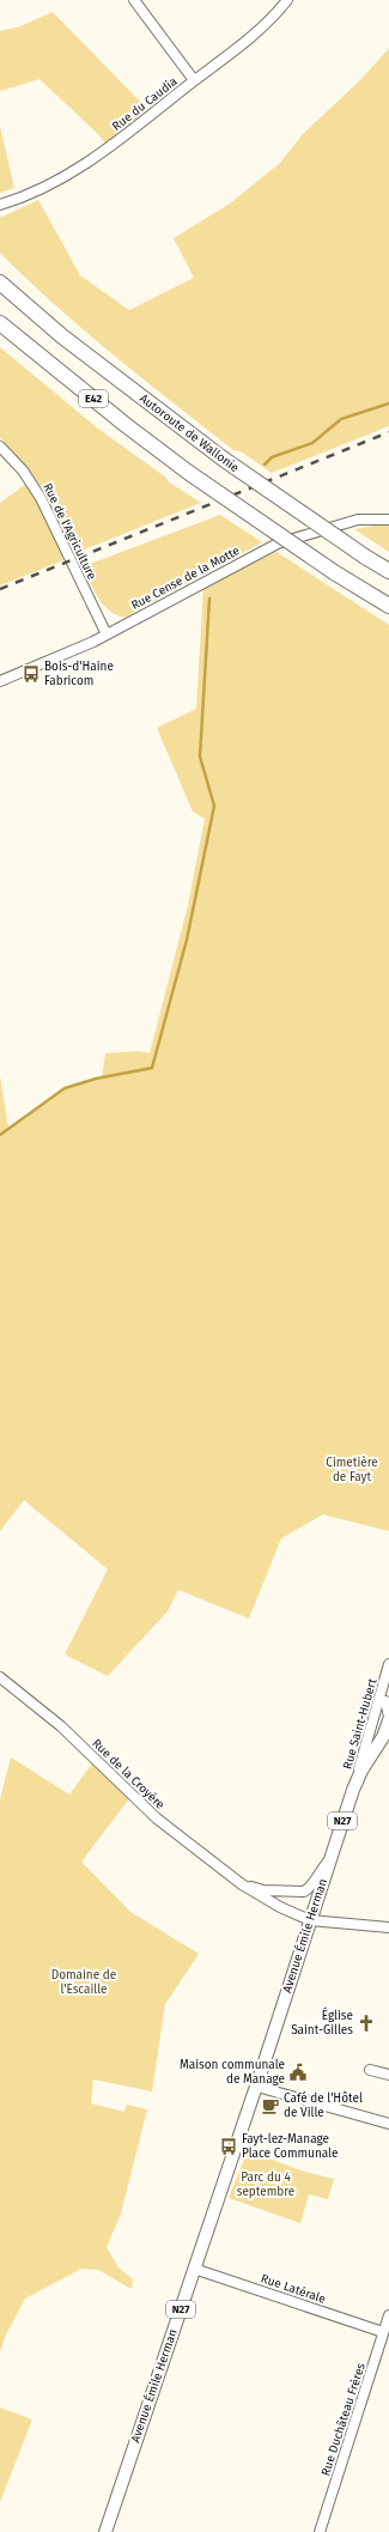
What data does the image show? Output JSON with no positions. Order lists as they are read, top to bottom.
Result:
{
  "streets": {
    "highway": ["E42", "Autoroute de Wallonie"],
    "main road": ["N27", "Avenue Émile Herman"],
    "street": [
      "Rue du Caudia",
      "Rue de l'Agriculture",
      "Rue Cense de la Motte",
      "Rue Saint-Hubert",
      "Rue de la Croyère",
      "Rue Latérale",
      "Rue Duchâteau Frères"
    ]
  },
  "crossings": [
    ["Rue de l'Agriculture", "Rue Cense de la Motte"],
    ["Rue Saint-Hubert", "Avenue Émile Herman"],
    ["Rue de la Croyère", "Avenue Émile Herman"],
    ["Avenue Émile Herman", "Rue Latérale"],
    ["Rue Latérale", "Rue Duchâteau Frères"]
  ],
  "parks": ["Cimetière de Fayt", "Domaine de l'Escaille", "Parc du 4 septembre"],
  "places": {
    "bus stop": ["Bois-d'Haine Fabricom", "Fayt-lez-Manage Place Communale"],
    "church": ["Église Saint-Gilles"],
    "public building": ["Maison communale de Manage"],
    "cafe": ["Café de l'Hôtel de Ville"]
  }
}
